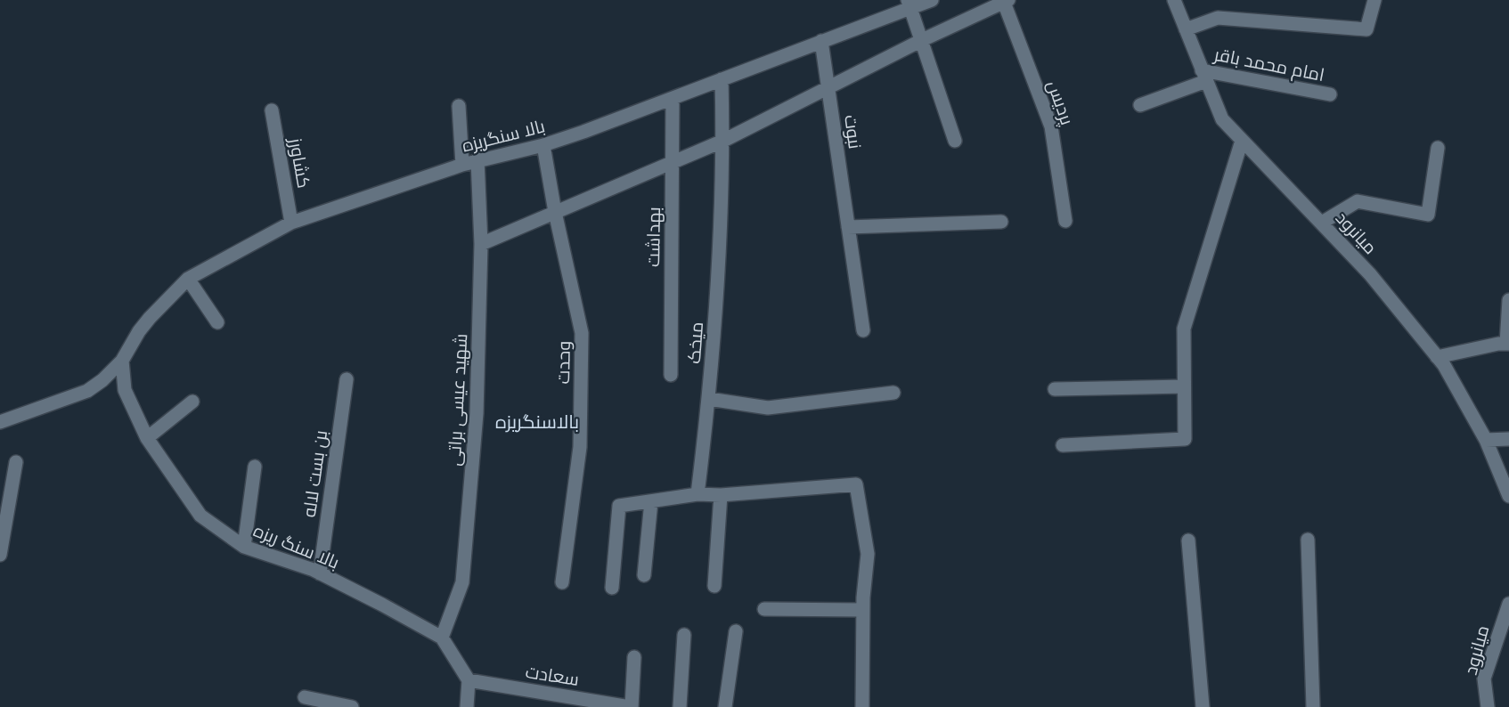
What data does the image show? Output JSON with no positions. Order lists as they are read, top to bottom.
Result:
{
  "streets": {
    "street": [
      "امام محمد باقر",
      "پردیس",
      "نبوت",
      "بالا سنگریزه",
      "کشاورز",
      "میانرود",
      "بهداشت",
      "میخک",
      "وحدت",
      "شهید عیسی براتی",
      "بن بست لاله",
      "بالا سنگ ریزه",
      "سعادت"
    ]
  },
  "crossings": [
    ["امام محمد باقر", "میانرود"],
    ["نبوت", "بالا سنگریزه"],
    ["بالا سنگریزه", "کشاورز"],
    ["بالا سنگریزه", "بهداشت"],
    ["بالا سنگریزه", "میخک"],
    ["بالا سنگریزه", "وحدت"],
    ["بالا سنگریزه", "شهید عیسی براتی"],
    ["بالا سنگریزه", "بالا سنگ ریزه"],
    ["شهید عیسی براتی", "بالا سنگ ریزه"],
    ["بن بست لاله", "بالا سنگ ریزه"],
    ["بالا سنگ ریزه", "سعادت"]
  ],
  "districts": ["بالاسنگریزه"]
}
